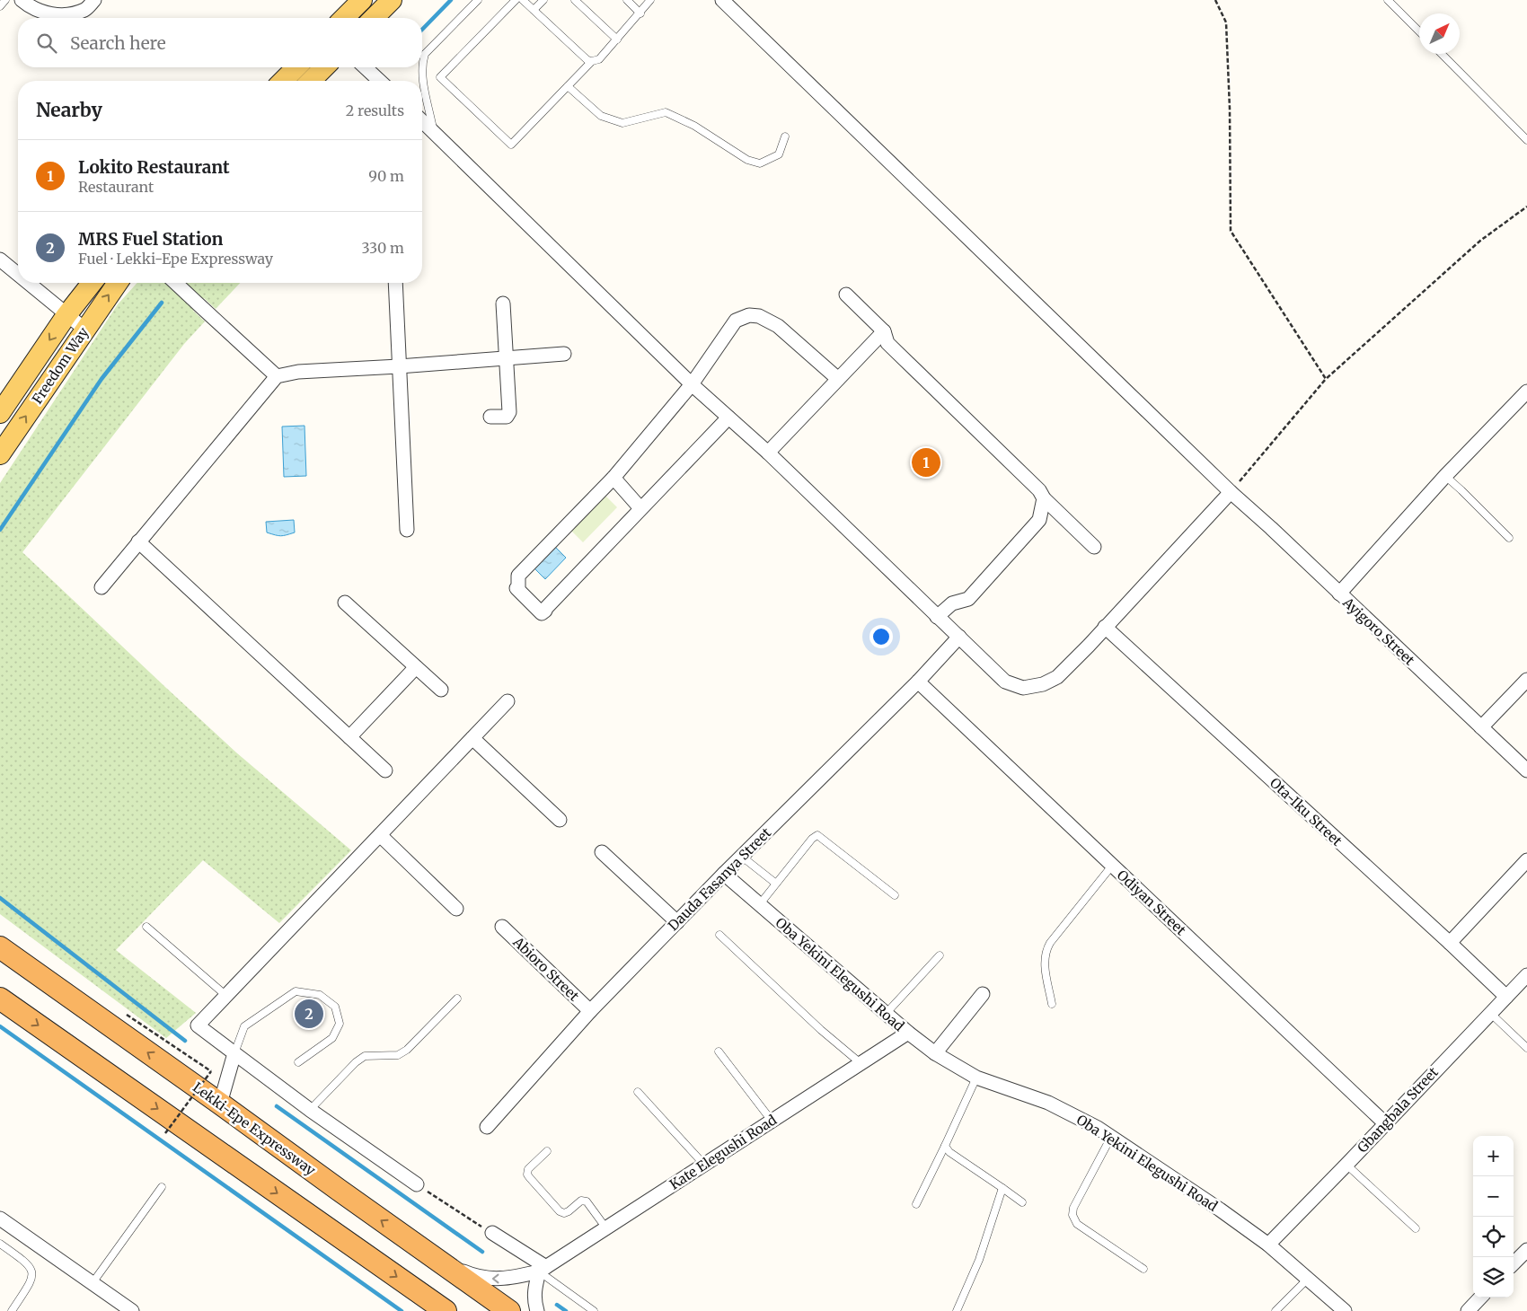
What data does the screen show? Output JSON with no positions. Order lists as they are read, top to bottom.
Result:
{
  "streets": {
    "highway": ["Lekki-Epe Expressway"],
    "main road": ["Freedom Way"],
    "street": [
      "Ayigoro Street",
      "Ota-Iku Street",
      "Dauda Fasanya Street",
      "Odiyan Street",
      "Abioro Street",
      "Oba Yekini Elegushi Road",
      "Gbangbala Street",
      "Kate Elegushi Road"
    ]
  },
  "crossings": [
    ["Ota-Iku Street", "Gbangbala Street"],
    ["Dauda Fasanya Street", "Odiyan Street"],
    ["Dauda Fasanya Street", "Abioro Street"],
    ["Dauda Fasanya Street", "Oba Yekini Elegushi Road"],
    ["Odiyan Street", "Gbangbala Street"],
    ["Oba Yekini Elegushi Road", "Gbangbala Street"],
    ["Oba Yekini Elegushi Road", "Kate Elegushi Road"],
    ["Lekki-Epe Expressway", "Kate Elegushi Road"]
  ],
  "north": "top right",
  "page": {
    "search": "Search here",
    "heading": ["Nearby", "2 results"],
    "list": [
      {
        "mark": "1",
        "name": "Lokito Restaurant",
        "note": "Restaurant",
        "value": "90 m"
      },
      {
        "mark": "2",
        "name": "MRS Fuel Station",
        "note": "Fuel · Lekki-Epe Expressway",
        "value": "330 m"
      }
    ],
    "pins": ["1", "2"],
    "map_buttons": ["+", "−"]
  }
}
